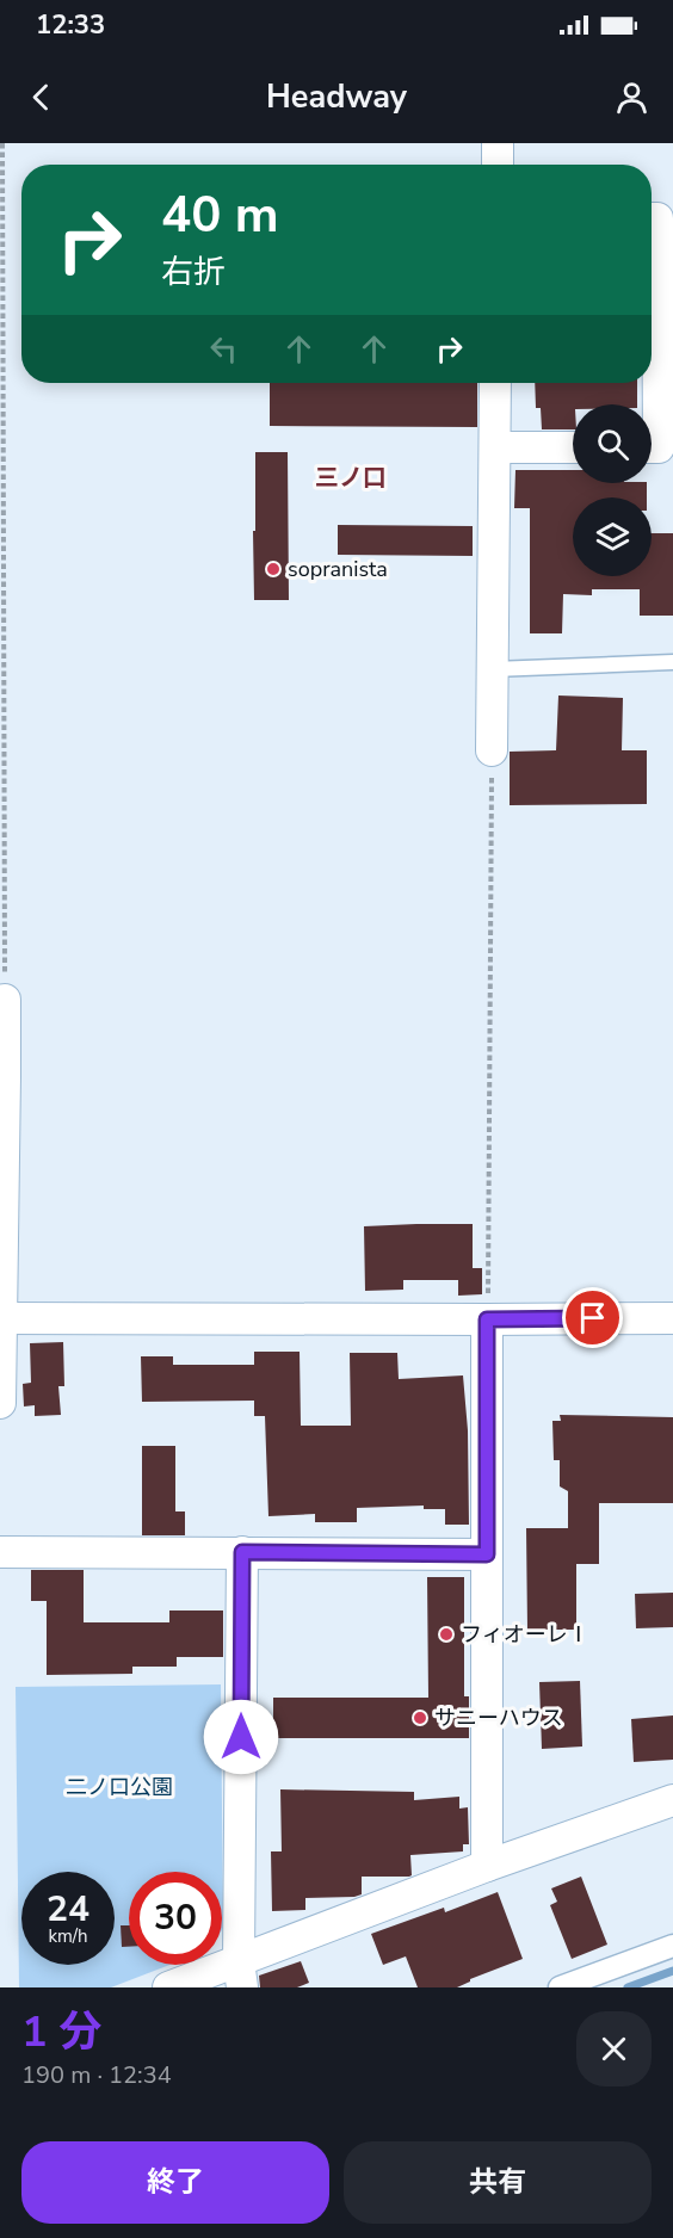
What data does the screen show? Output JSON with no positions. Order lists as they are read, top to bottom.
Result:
{
  "districts": ["三ノ口"],
  "parks": ["二ノ口公園"],
  "places": ["sopranista", "フィオーレⅠ", "サニーハウス"],
  "page": {
    "status": "12:33",
    "header": "Headway",
    "turn": ["40 m", "右折"],
    "speed": "24 km/h",
    "limit": "30",
    "heading": ["1 分", "190 m · 12:34"],
    "buttons": ["終了", "共有"]
  }
}
